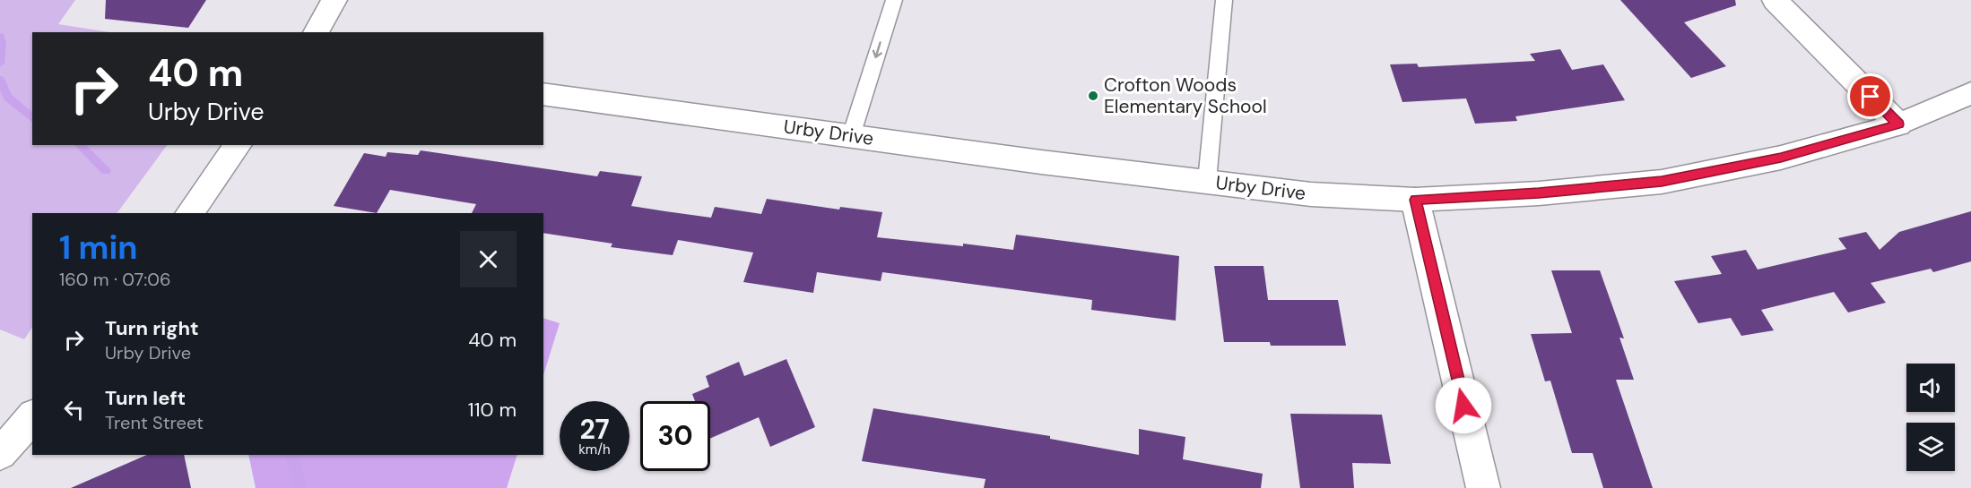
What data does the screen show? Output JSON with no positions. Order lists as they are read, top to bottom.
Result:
{
  "streets": {
    "street": ["Urby Drive"]
  },
  "places": ["Crofton Woods Elementary School"],
  "page": {
    "turn": ["40 m", "Urby Drive"],
    "heading": ["1 min", "160 m · 07:06"],
    "list": [
      {
        "name": "Turn right",
        "note": "Urby Drive",
        "value": "40 m"
      },
      {
        "name": "Turn left",
        "note": "Trent Street",
        "value": "110 m"
      }
    ],
    "speed": "27 km/h",
    "limit": "30"
  }
}
